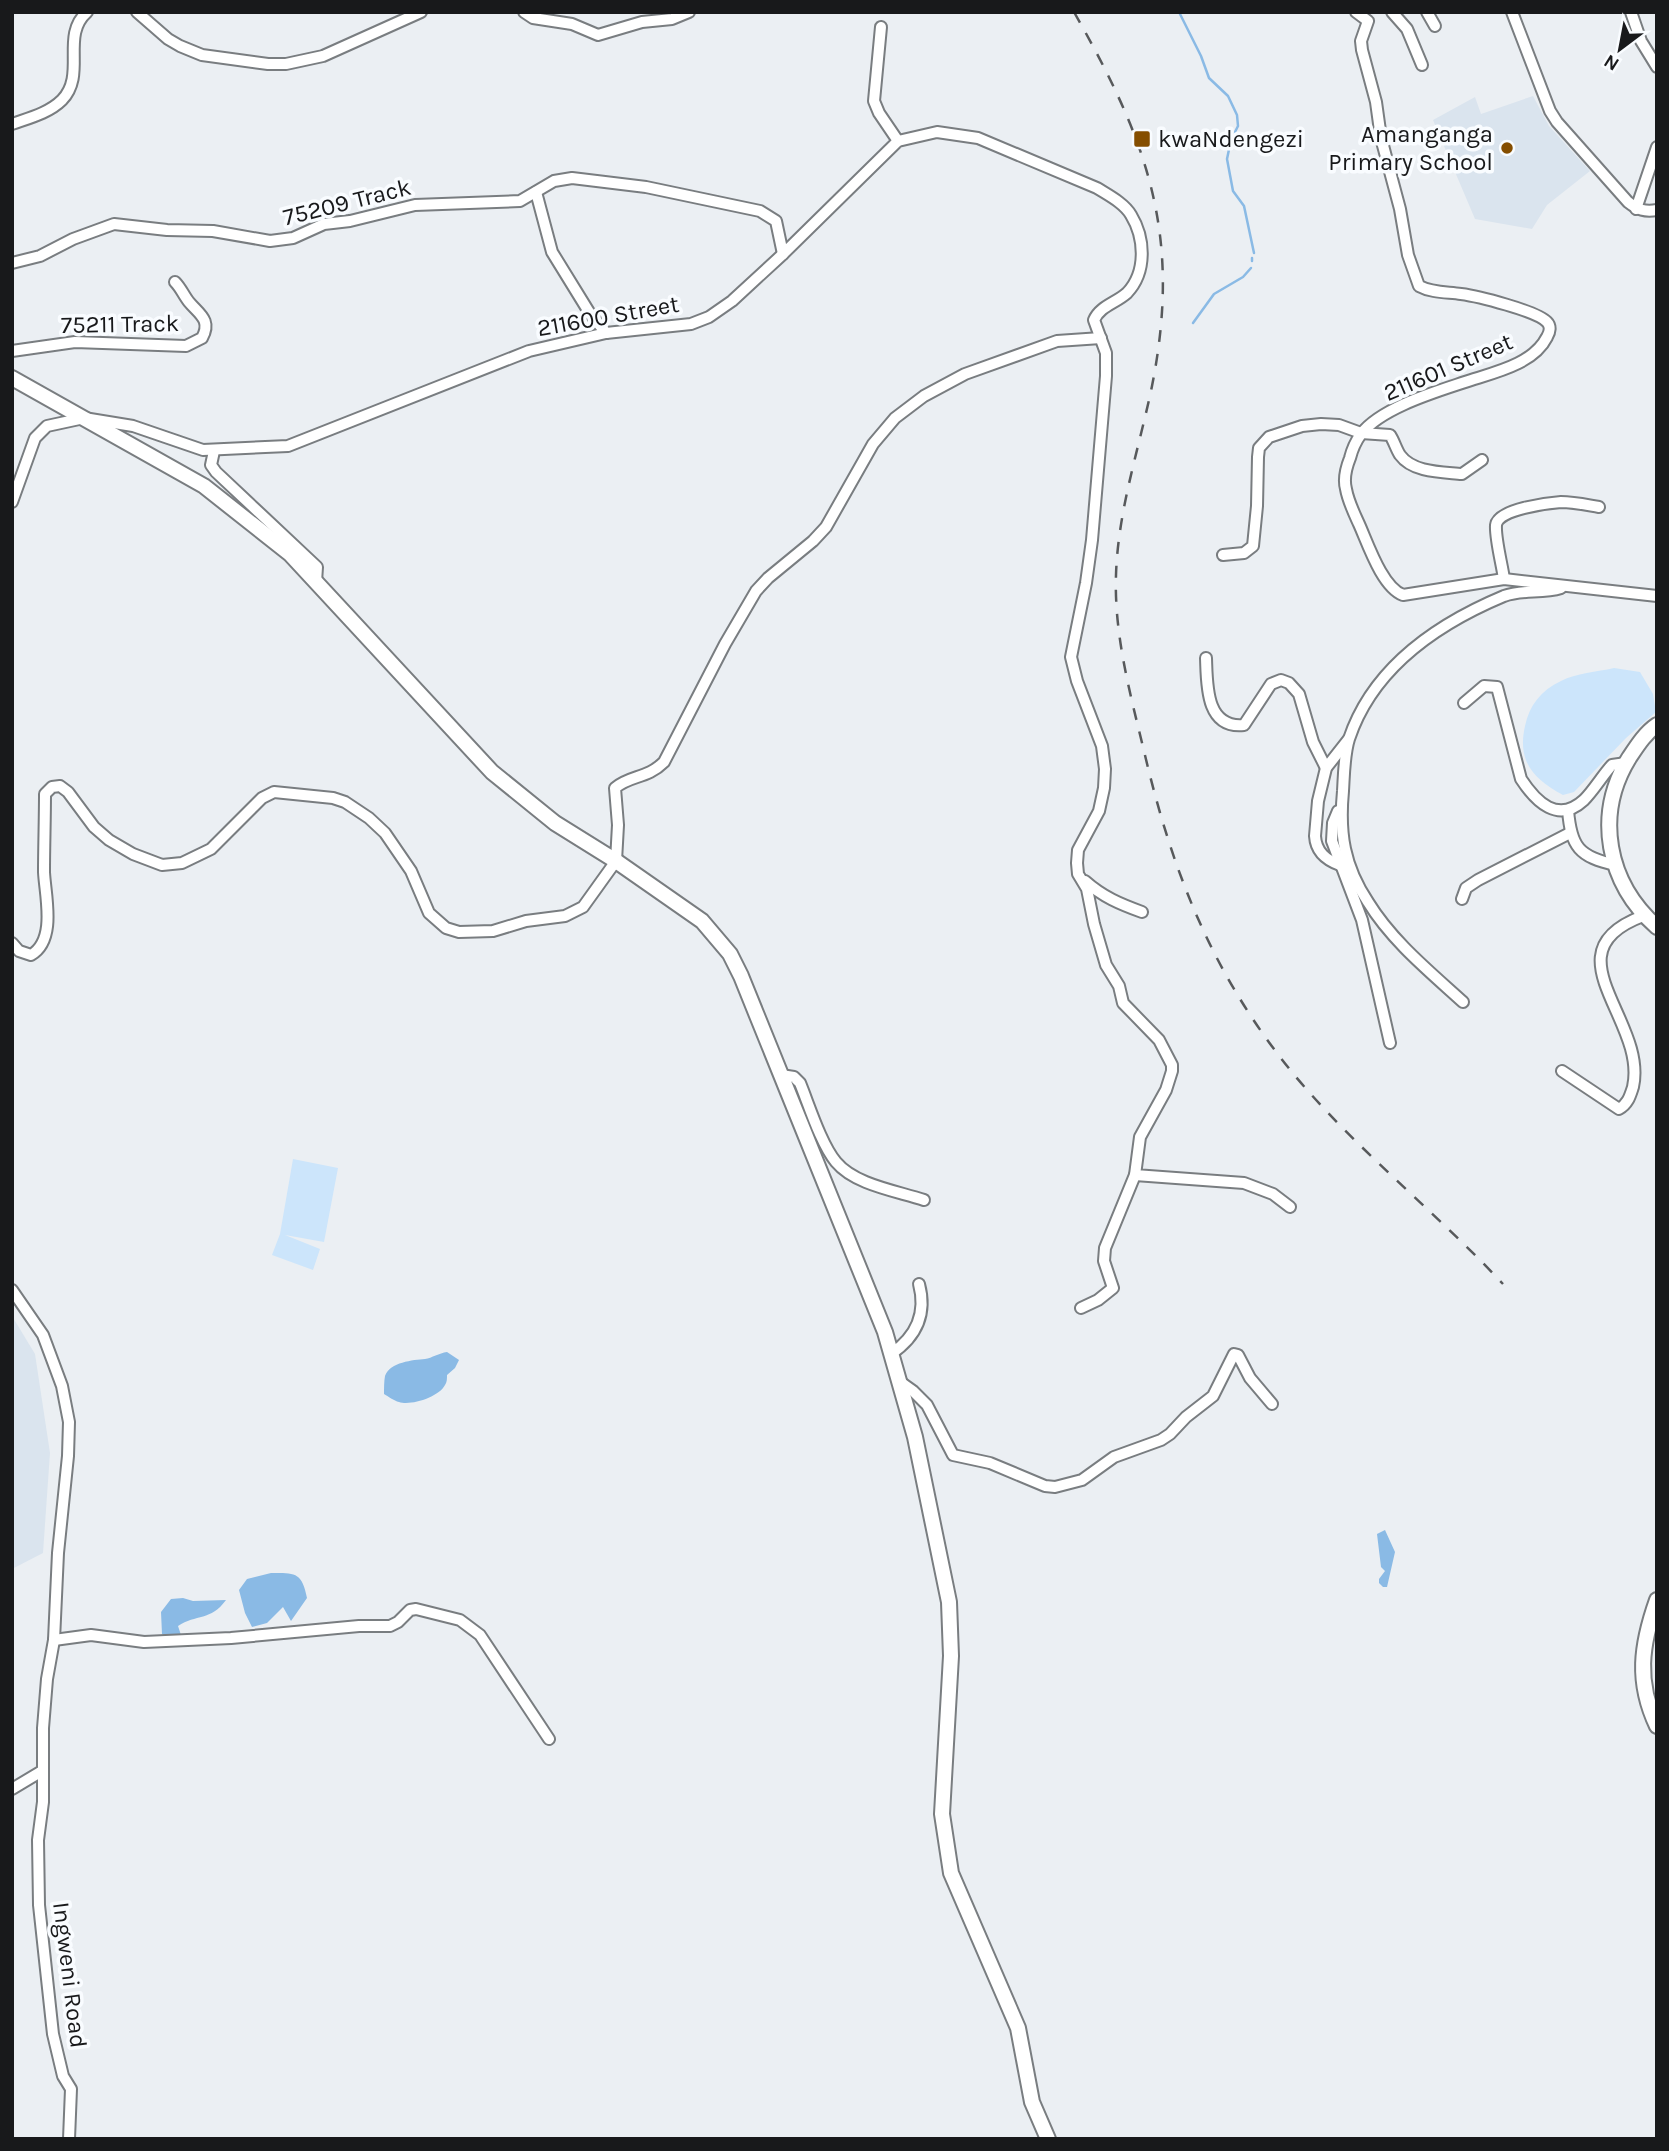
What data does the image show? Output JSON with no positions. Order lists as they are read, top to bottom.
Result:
{
  "streets": {
    "street": [
      "75209 Track",
      "211600 Street",
      "75211 Track",
      "211601 Street",
      "Ingweni Road"
    ]
  },
  "crossings": [
    ["75209 Track", "211600 Street"]
  ],
  "places": {
    "transit": ["kwaNdengezi"],
    "other": ["Amanganga Primary School"]
  },
  "north": "bottom left"
}
